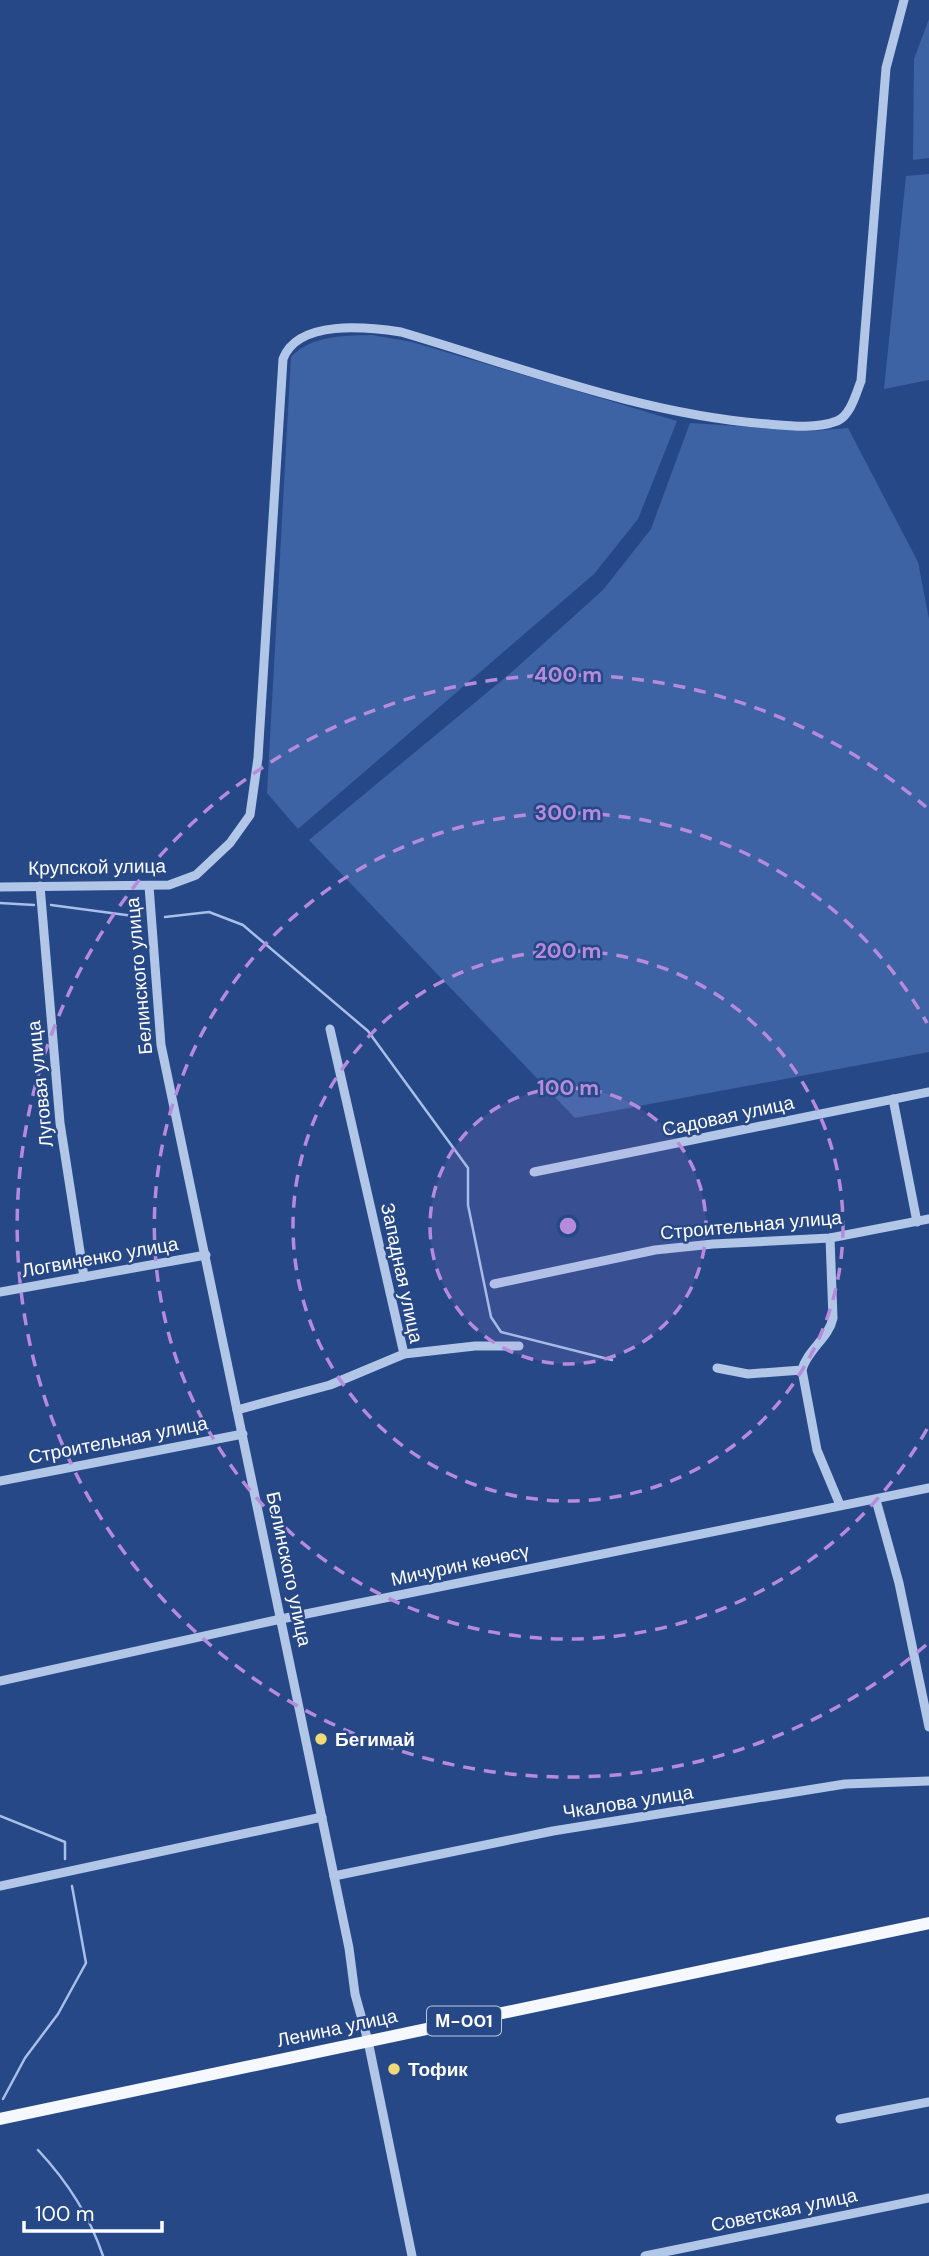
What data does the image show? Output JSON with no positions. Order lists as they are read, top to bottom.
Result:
{
  "streets": {
    "main road": ["М-001", "Ленина улица"],
    "street": [
      "Крупской улица",
      "Белинского улица",
      "Луговая улица",
      "Садовая улица",
      "Строительная улица",
      "Логвиненко улица",
      "Западная улица",
      "Мичурин көчөсү",
      "Чкалова улица",
      "Советская улица"
    ]
  },
  "crossings": [
    ["Крупской улица", "Белинского улица"],
    ["Крупской улица", "Луговая улица"],
    ["Белинского улица", "Строительная улица"],
    ["Белинского улица", "Логвиненко улица"],
    ["Белинского улица", "Западная улица"],
    ["Белинского улица", "Мичурин көчөсү"],
    ["Белинского улица", "Чкалова улица"],
    ["Белинского улица", "Ленина улица"],
    ["Луговая улица", "Логвиненко улица"]
  ],
  "places": ["Бегимай", "Тофик"],
  "scale_bar": "100 m",
  "rings": [
    "400 m",
    "300 m",
    "200 m",
    "100 m"
  ]
}
